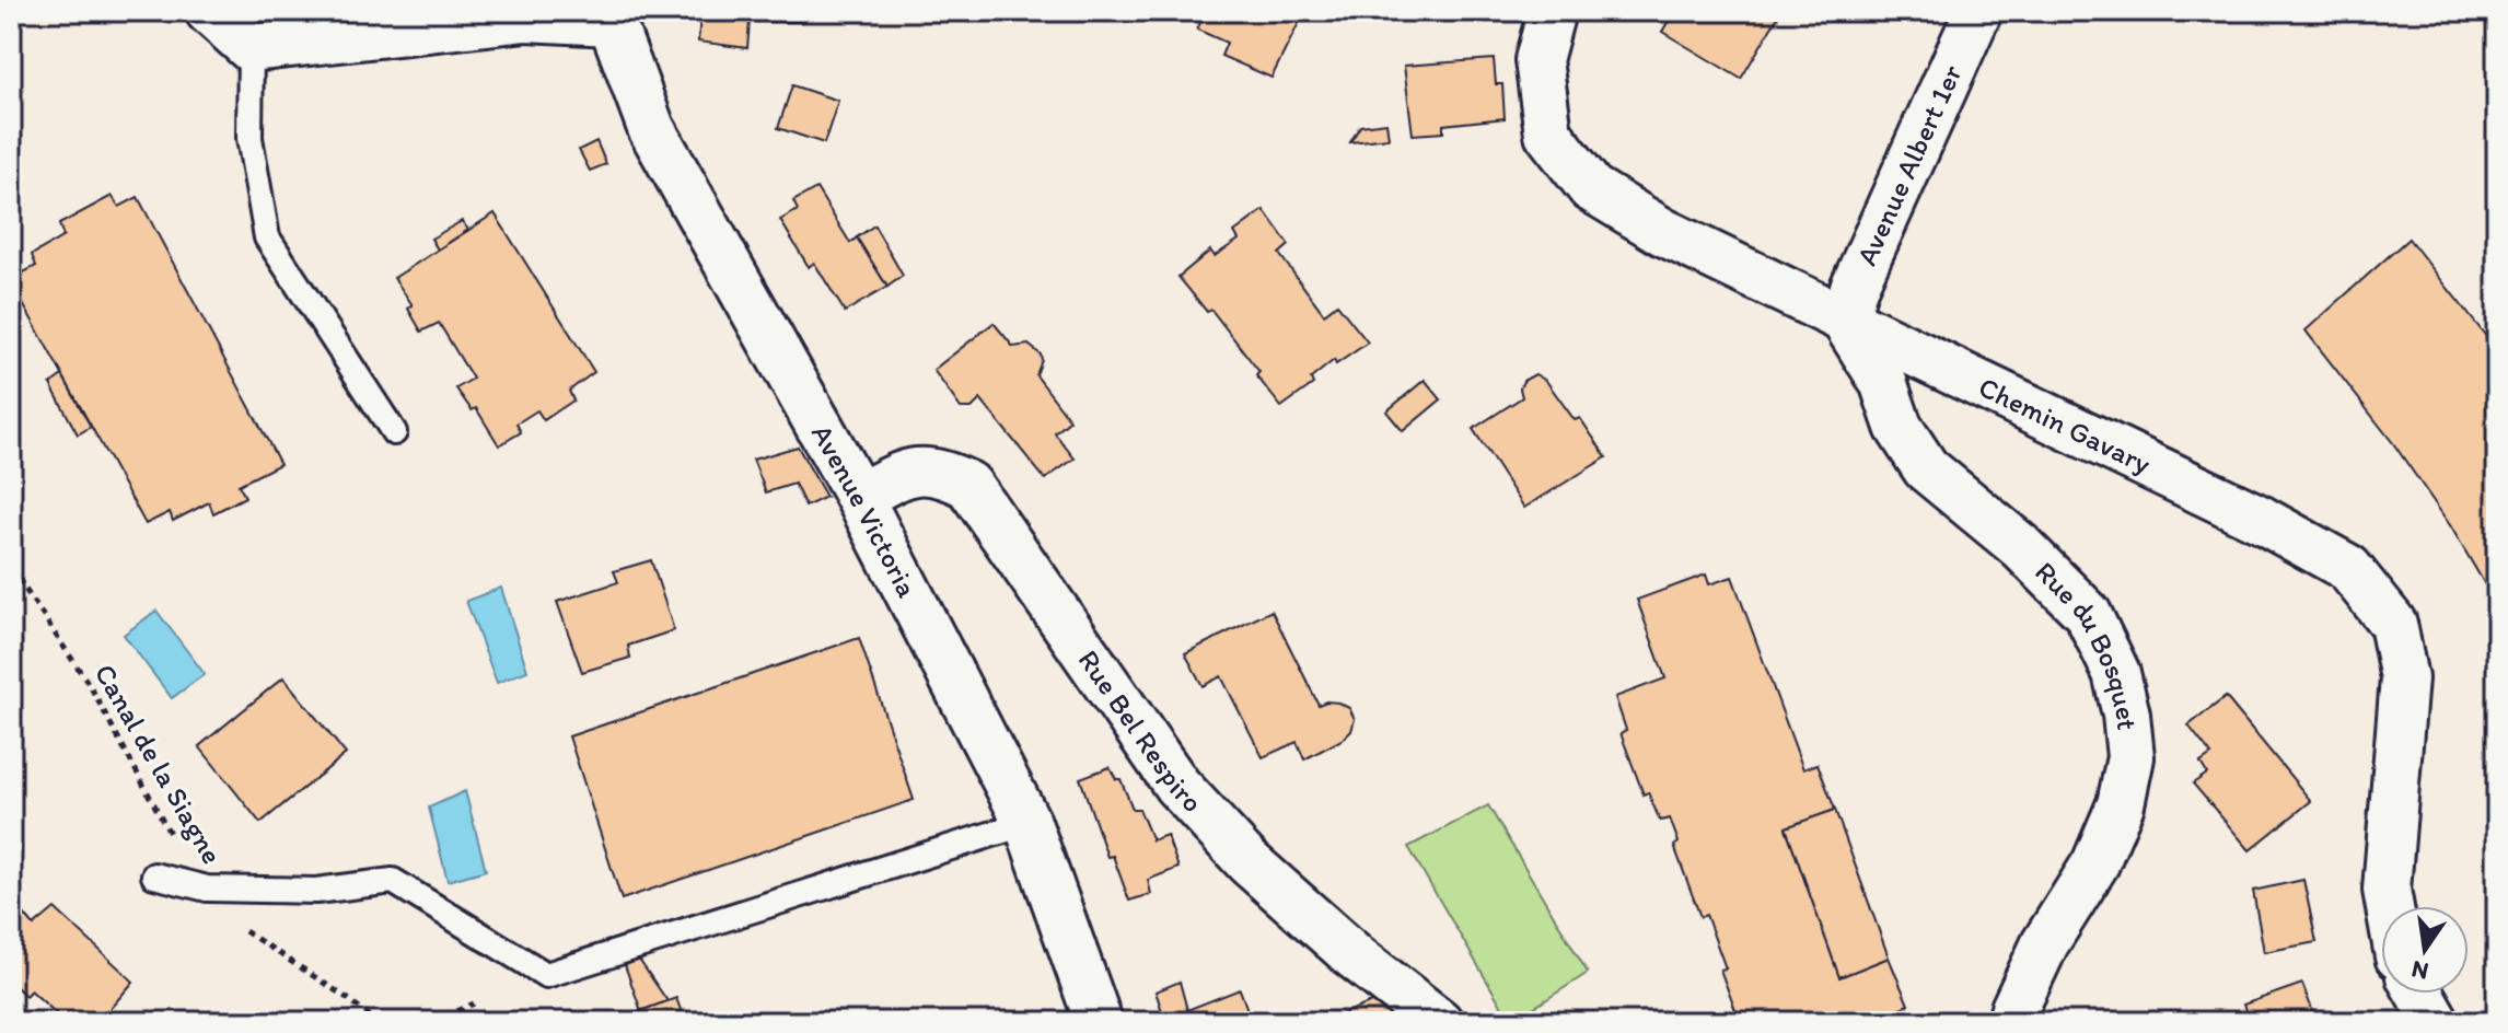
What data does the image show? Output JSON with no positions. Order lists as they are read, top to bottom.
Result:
{
  "streets": {
    "street": [
      "Avenue Albert 1er",
      "Chemin Gavary",
      "Avenue Victoria",
      "Rue du Bosquet",
      "Rue Bel Respiro"
    ],
    "path": ["Canal de la Siagne"]
  },
  "crossings": [
    ["Avenue Albert 1er", "Chemin Gavary"],
    ["Avenue Albert 1er", "Rue du Bosquet"],
    ["Chemin Gavary", "Rue du Bosquet"],
    ["Avenue Victoria", "Rue Bel Respiro"]
  ],
  "north": "bottom"
}
